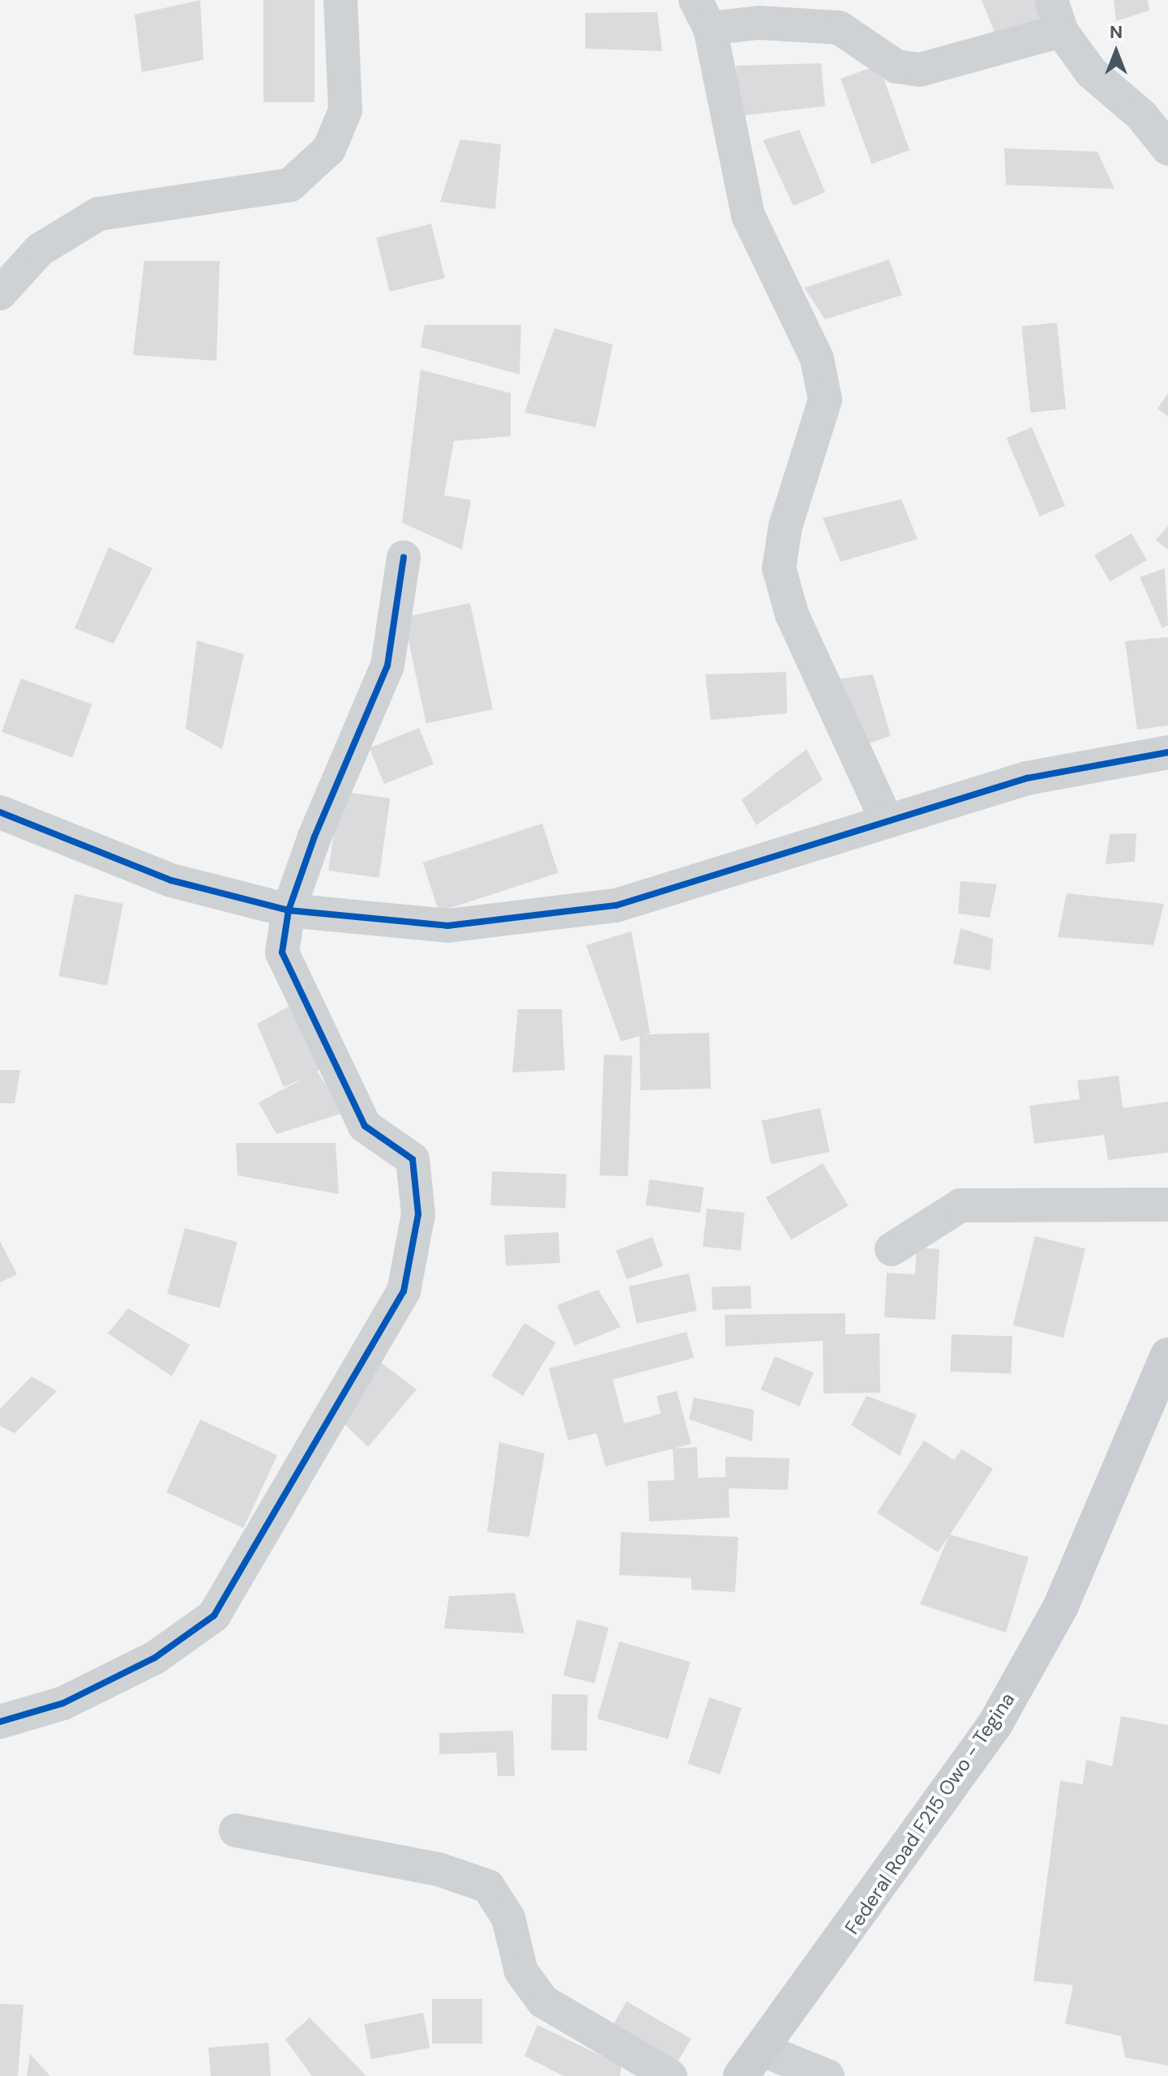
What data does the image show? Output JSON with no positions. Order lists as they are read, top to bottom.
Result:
{
  "streets": {
    "main road": ["Federal Road F215 Owo - Tegina"]
  },
  "north": "top"
}
